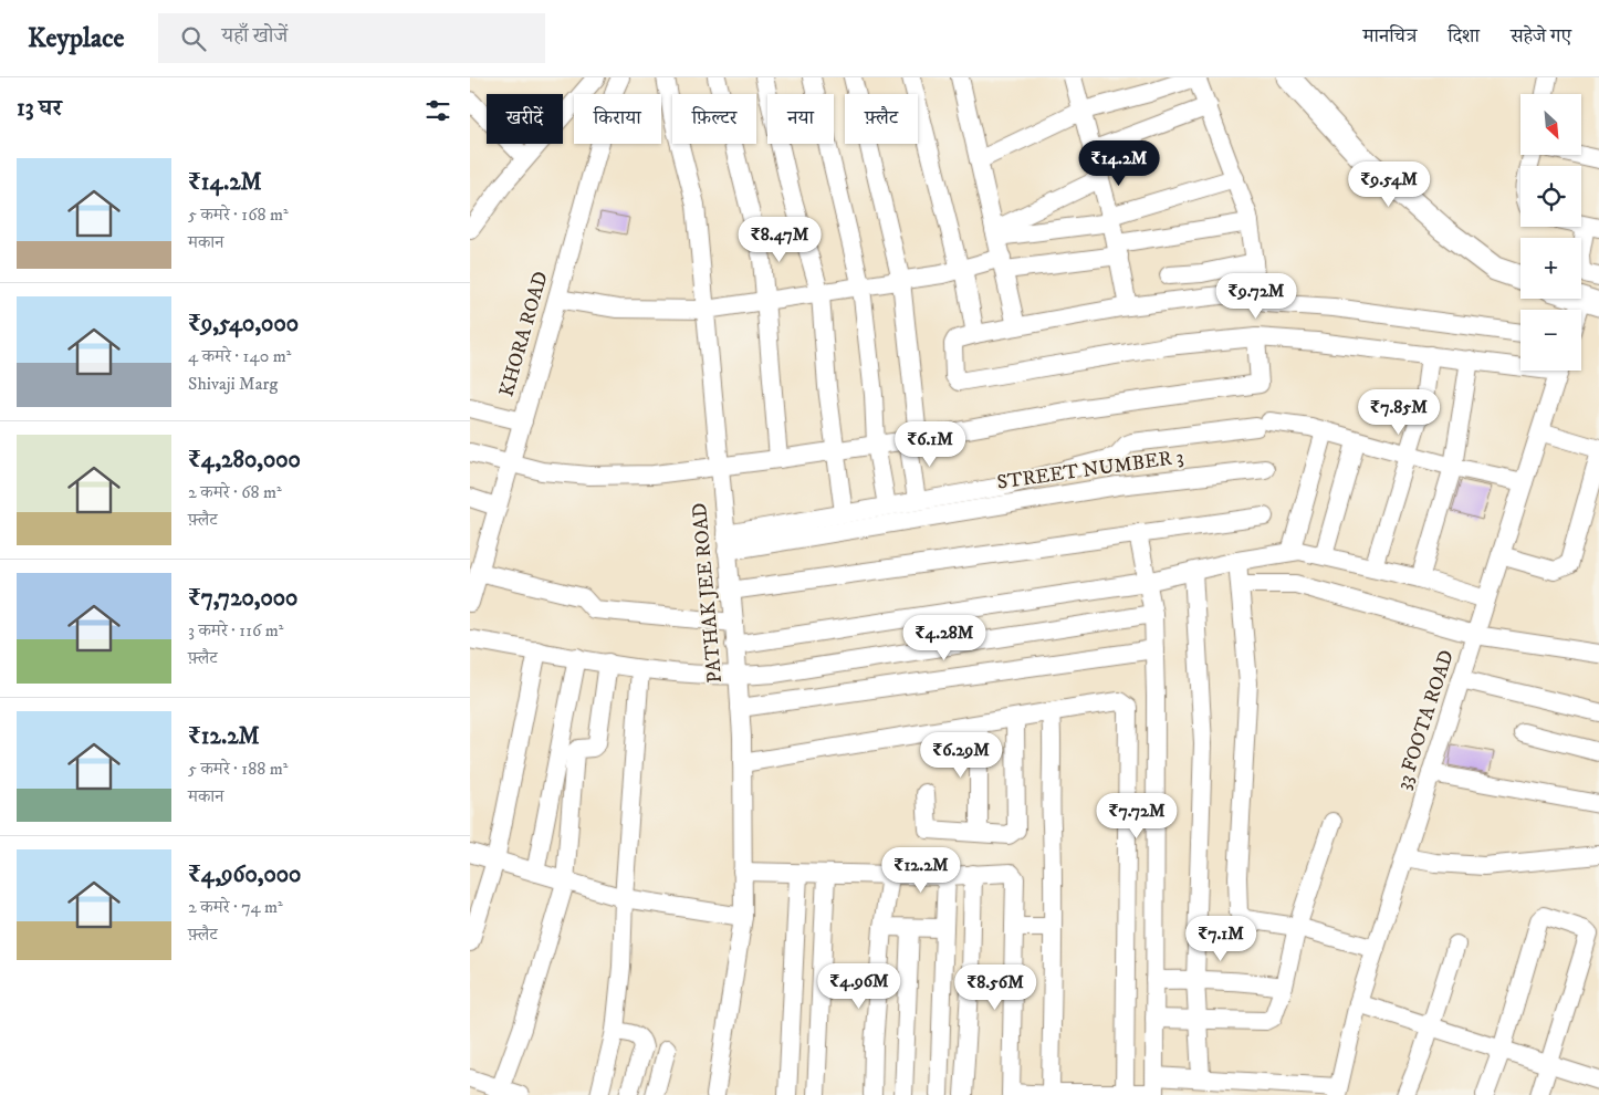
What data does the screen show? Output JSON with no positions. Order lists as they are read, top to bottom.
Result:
{
  "streets": {
    "street": [
      "KHORA ROAD",
      "STREET NUMBER 3",
      "PATHAK JEE ROAD",
      "33 FOOTA ROAD"
    ]
  },
  "crossings": [
    ["STREET NUMBER 3", "PATHAK JEE ROAD"]
  ],
  "north": "bottom right",
  "page": {
    "header": "Keyplace",
    "search": "यहाँ खोजें",
    "nav": ["मानचित्र", "दिशा", "सहेजे गए"],
    "heading": "13 घर",
    "map_buttons": ["+", "−"],
    "chip": [
      "खरीदें",
      "किराया",
      "फ़िल्टर",
      "नया",
      "फ़्लैट"
    ],
    "price": [
      "₹14.2M",
      "₹9.54M",
      "₹8.47M",
      "₹9.72M",
      "₹7.85M",
      "₹6.1M",
      "₹4.28M",
      "₹6.29M",
      "₹7.72M",
      "₹12.2M",
      "₹7.1M",
      "₹4.96M",
      "₹8.56M"
    ],
    "list": [
      {
        "name": "₹14.2M",
        "note": "5 कमरे · 168 m² · मकान"
      },
      {
        "name": "₹9,540,000",
        "note": "4 कमरे · 140 m² · Shivaji Marg"
      },
      {
        "name": "₹4,280,000",
        "note": "2 कमरे · 68 m² · फ़्लैट"
      },
      {
        "name": "₹7,720,000",
        "note": "3 कमरे · 116 m² · फ़्लैट"
      },
      {
        "name": "₹12.2M",
        "note": "5 कमरे · 188 m² · मकान"
      },
      {
        "name": "₹4,960,000",
        "note": "2 कमरे · 74 m² · फ़्लैट"
      }
    ]
  }
}
